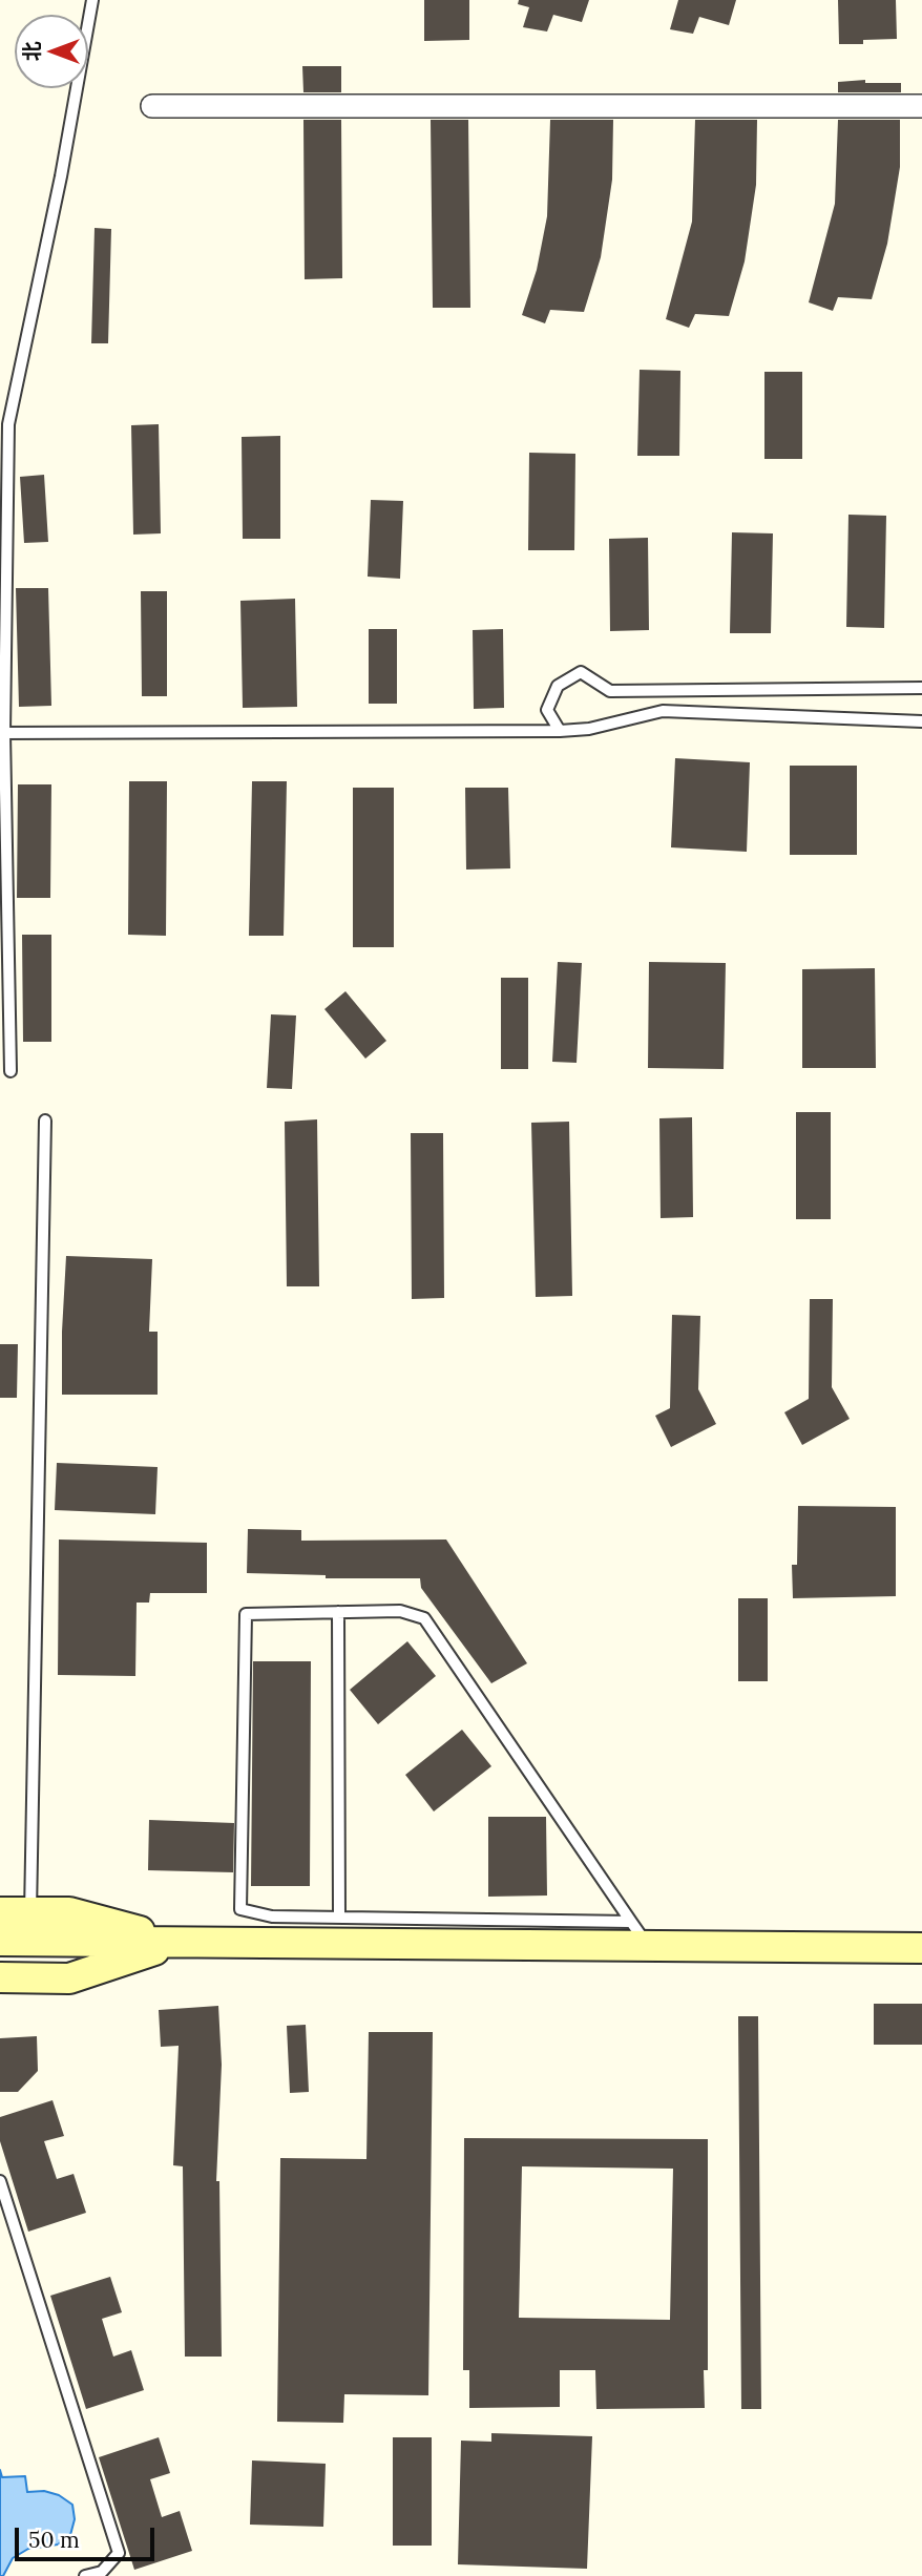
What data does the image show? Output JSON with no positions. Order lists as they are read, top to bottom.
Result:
{
  "scale_bar": "50 m",
  "north": "left"
}
